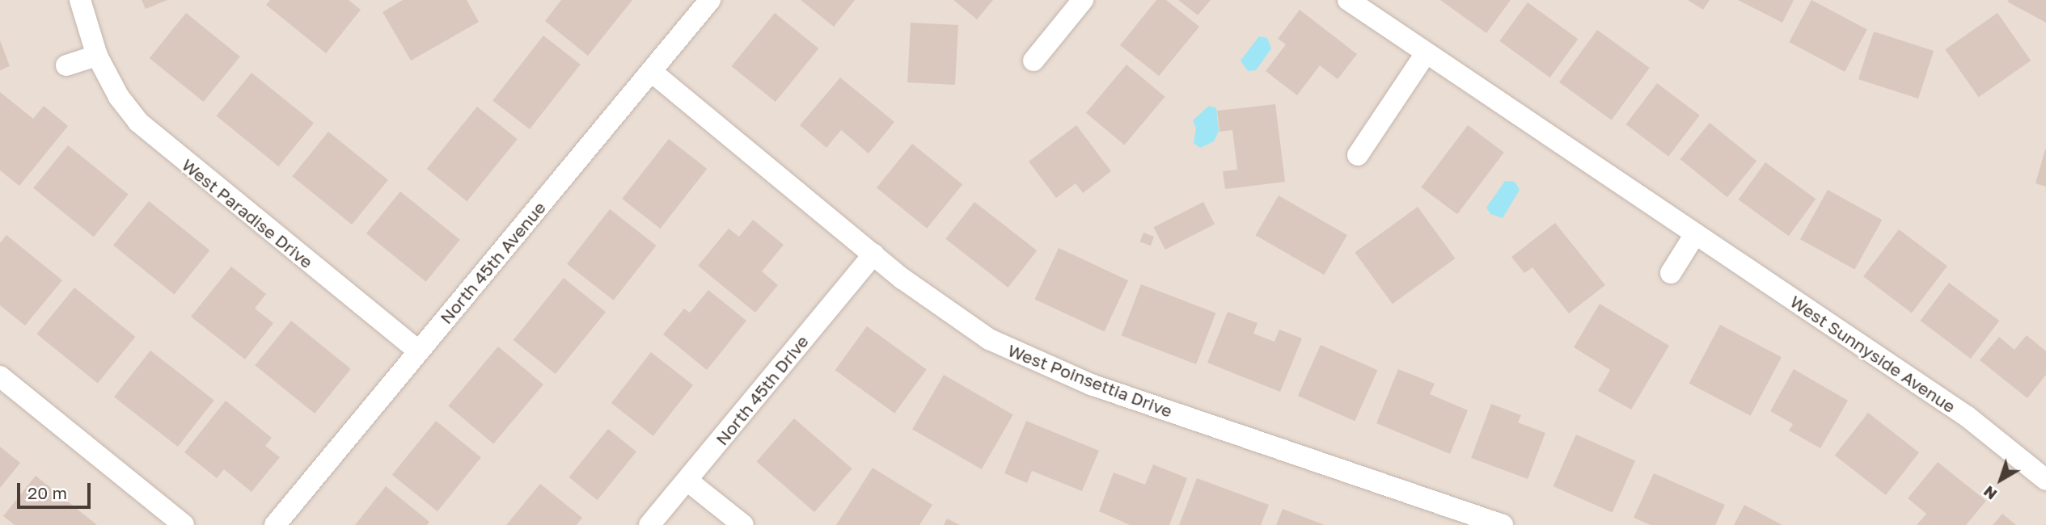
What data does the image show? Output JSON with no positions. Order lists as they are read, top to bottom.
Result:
{
  "streets": {
    "street": [
      "West Paradise Drive",
      "North 45th Avenue",
      "West Sunnyside Avenue",
      "West Poinsettia Drive",
      "North 45th Drive"
    ]
  },
  "crossings": [
    ["West Paradise Drive", "North 45th Avenue"],
    ["North 45th Avenue", "West Poinsettia Drive"],
    ["West Poinsettia Drive", "North 45th Drive"]
  ],
  "scale_bar": "20 m",
  "north": "bottom left"
}
